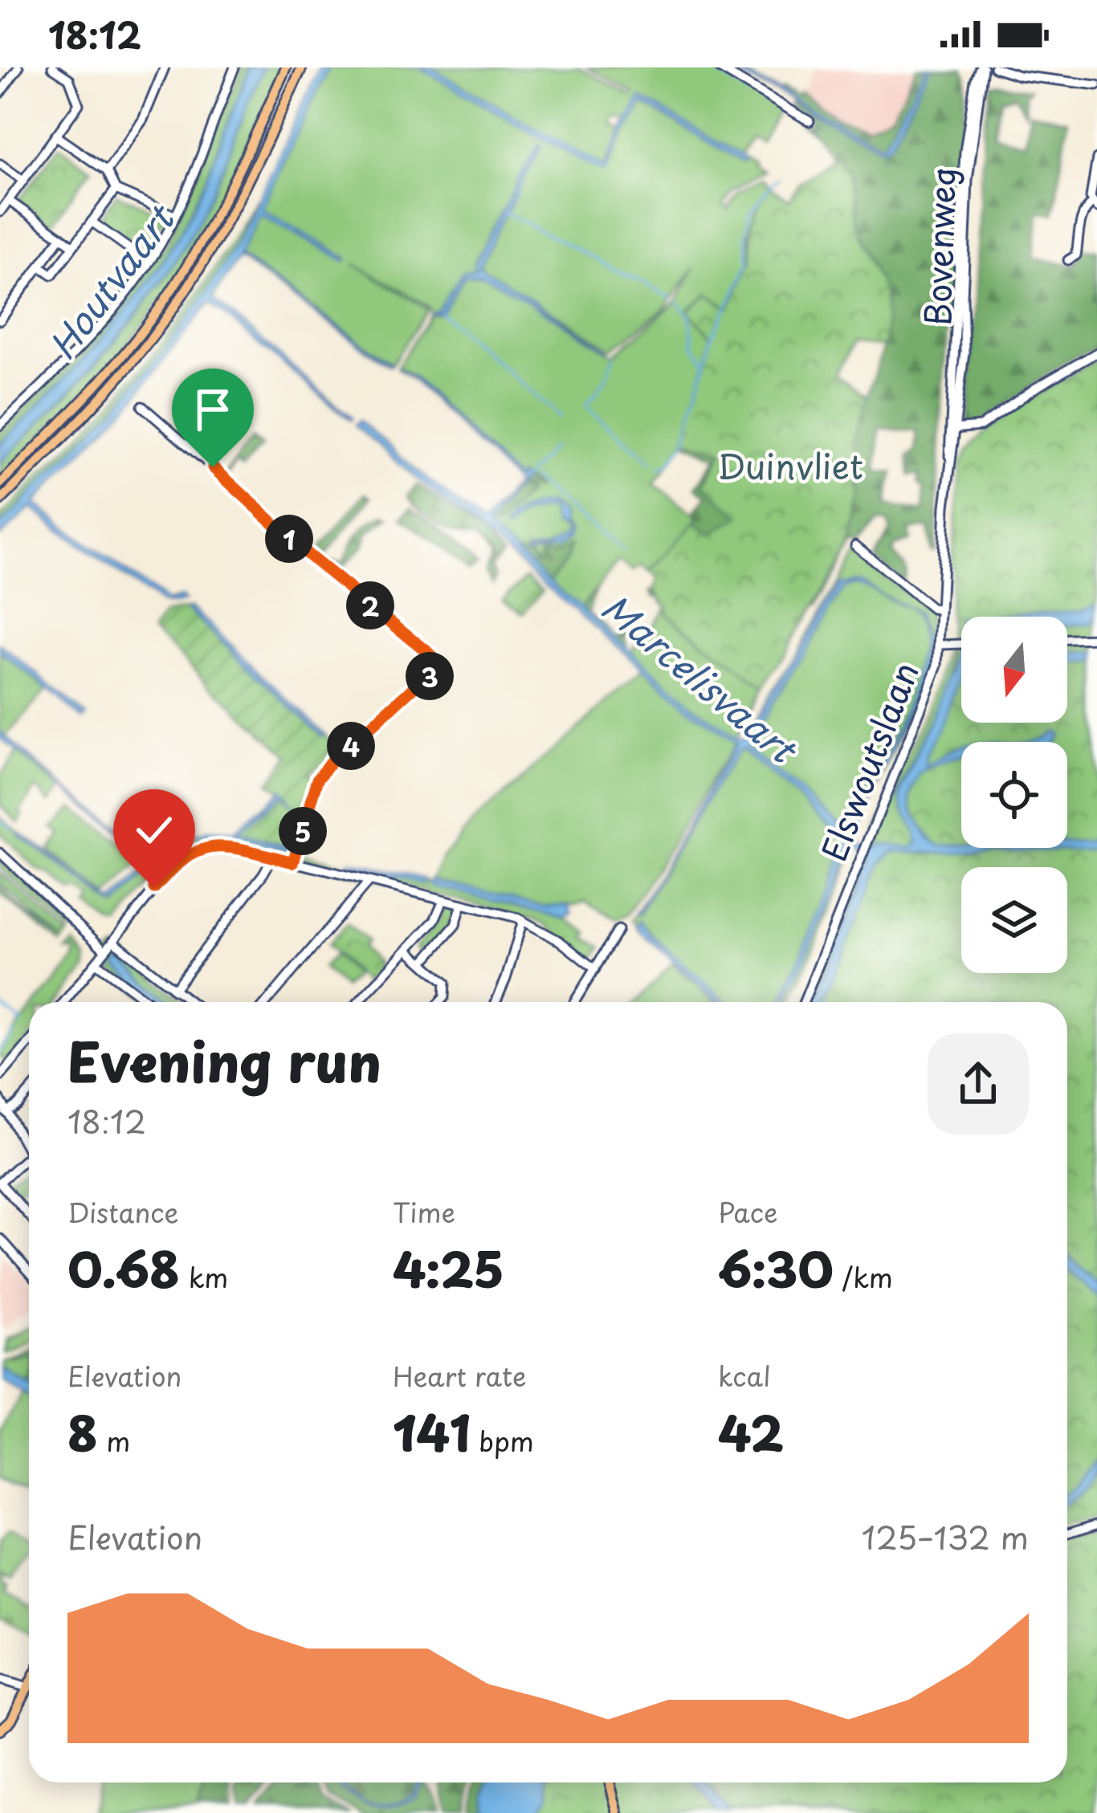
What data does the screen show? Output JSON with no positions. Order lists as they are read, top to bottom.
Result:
{
  "streets": {
    "street": ["Bovenweg", "Elswoutslaan"]
  },
  "crossings": [
    ["Bovenweg", "Elswoutslaan"]
  ],
  "water": ["Houtvaart", "Marcelisvaart"],
  "parks": ["Duinvliet"],
  "north": "bottom",
  "page": {
    "status": "18:12",
    "pins": [
      "1",
      "2",
      "3",
      "4",
      "5"
    ],
    "heading": ["Evening run", "18:12"],
    "stats": [
      ["Distance", "0.68 km"],
      ["Time", "4:25"],
      ["Pace", "6:30 /km"],
      ["Elevation", "8 m"],
      ["Heart rate", "141 bpm"],
      ["kcal", "42"]
    ],
    "chart": ["Elevation", "125–132 m"]
  }
}
